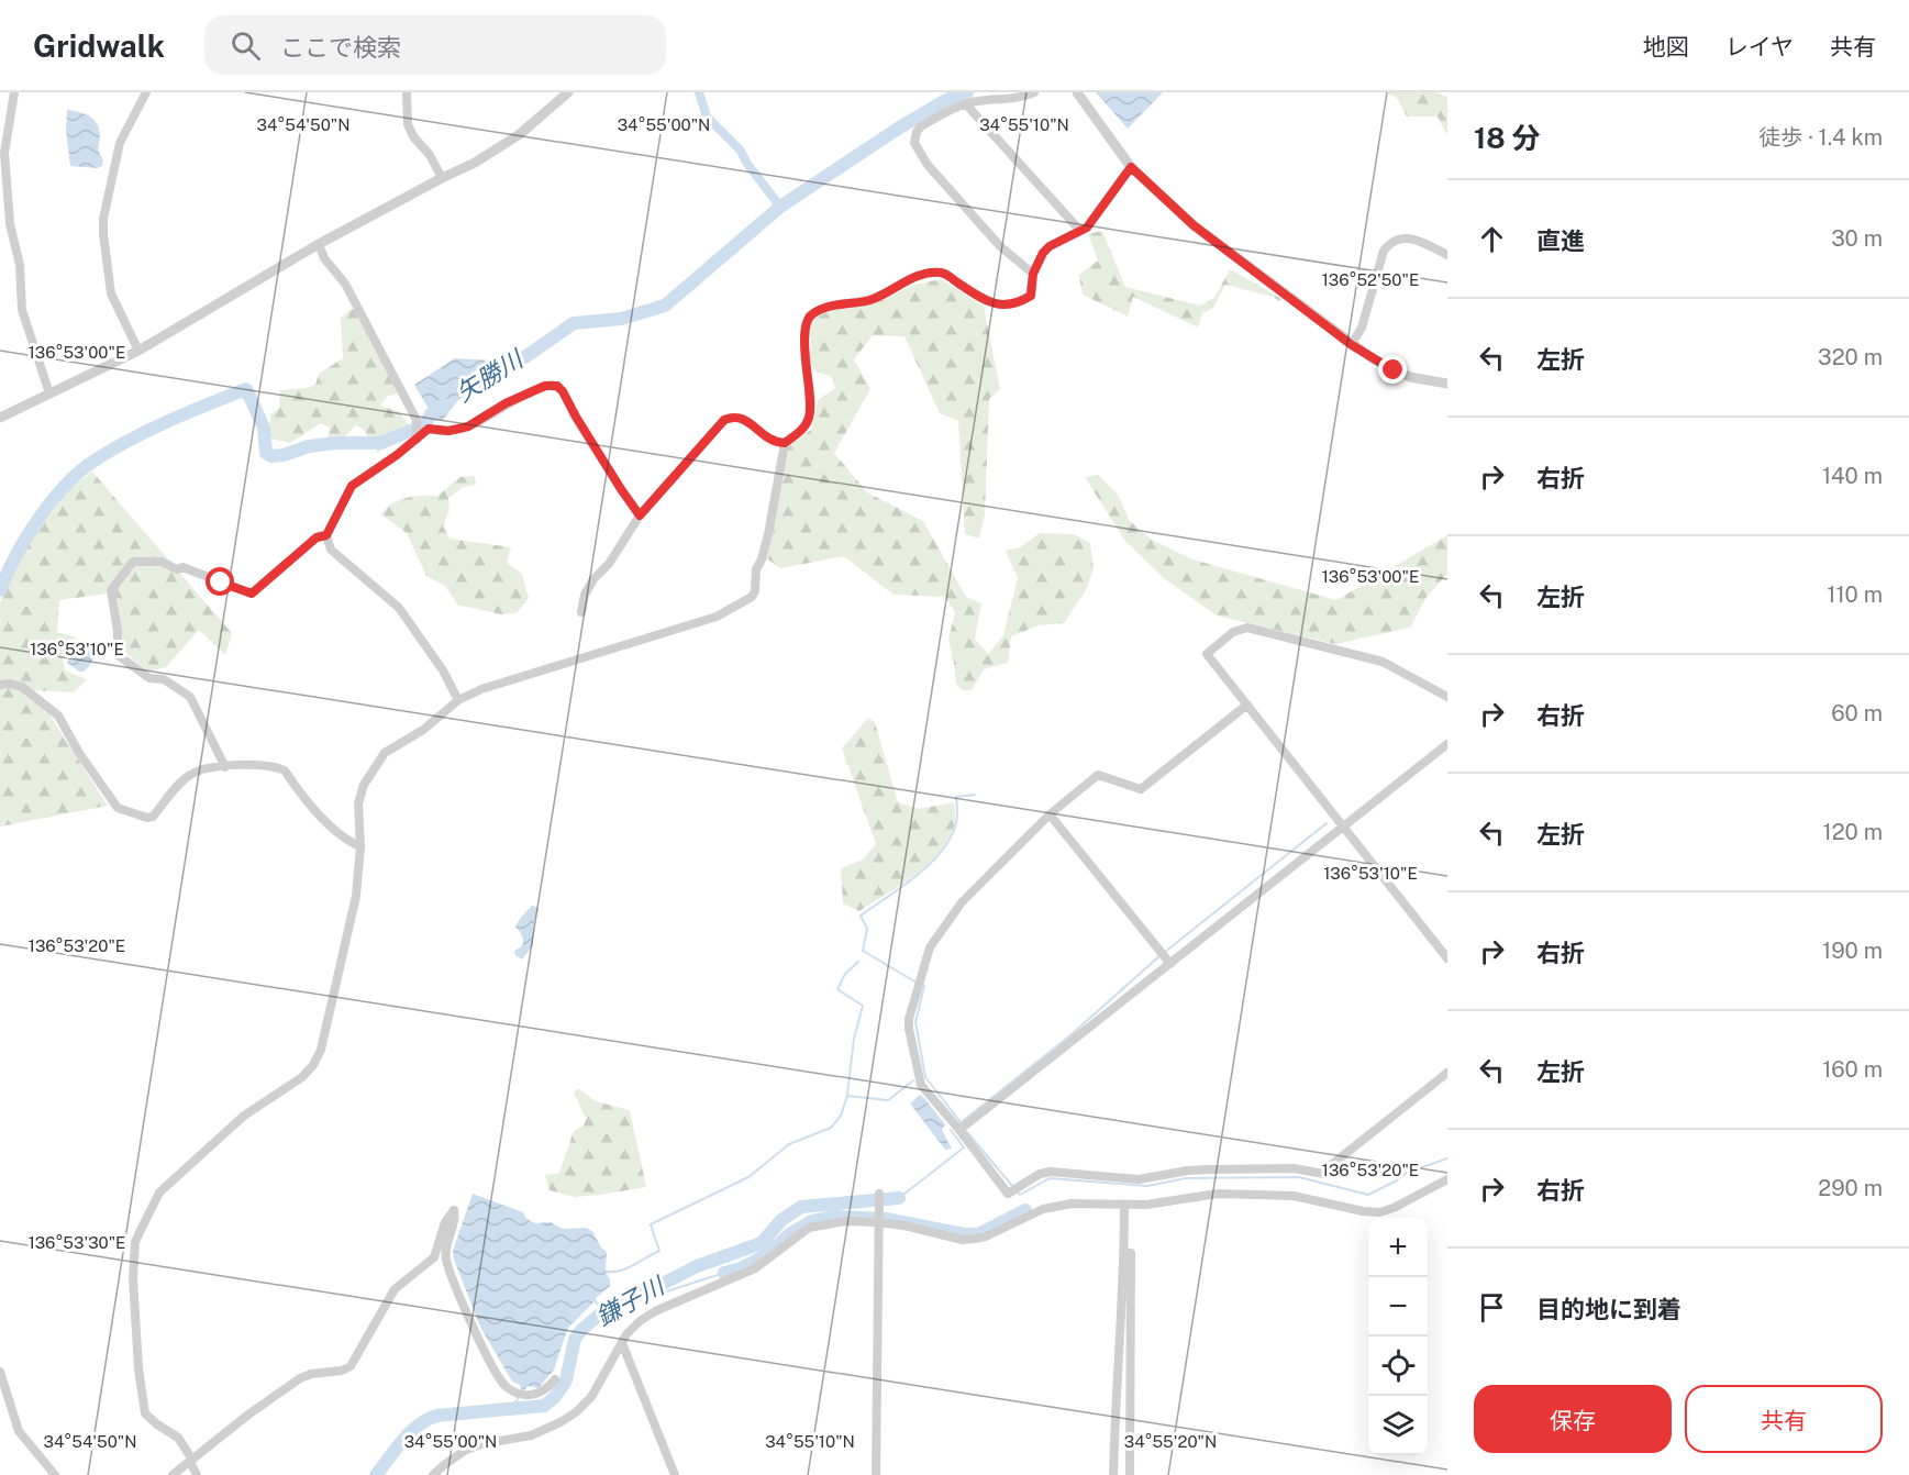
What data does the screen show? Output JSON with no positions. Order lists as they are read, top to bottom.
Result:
{
  "water": ["矢勝川", "鎌子川"],
  "page": {
    "header": "Gridwalk",
    "search": "ここで検索",
    "nav": ["地図", "レイヤ", "共有"],
    "heading": ["18 分", "徒歩 · 1.4 km"],
    "list": [
      ["直進", "30 m"],
      ["左折", "320 m"],
      ["右折", "140 m"],
      ["左折", "110 m"],
      ["右折", "60 m"],
      ["左折", "120 m"],
      ["右折", "190 m"],
      ["左折", "160 m"],
      ["右折", "290 m"],
      "目的地に到着"
    ],
    "map_buttons": ["+", "−"],
    "buttons": ["保存", "共有"]
  },
  "coordinates": [
    "34°54'50\"N",
    "34°55'00\"N",
    "34°55'10\"N",
    "136°52'50\"E",
    "136°53'00\"E",
    "136°53'10\"E",
    "136°53'20\"E",
    "136°53'30\"E",
    "34°55'20\"N"
  ]
}
